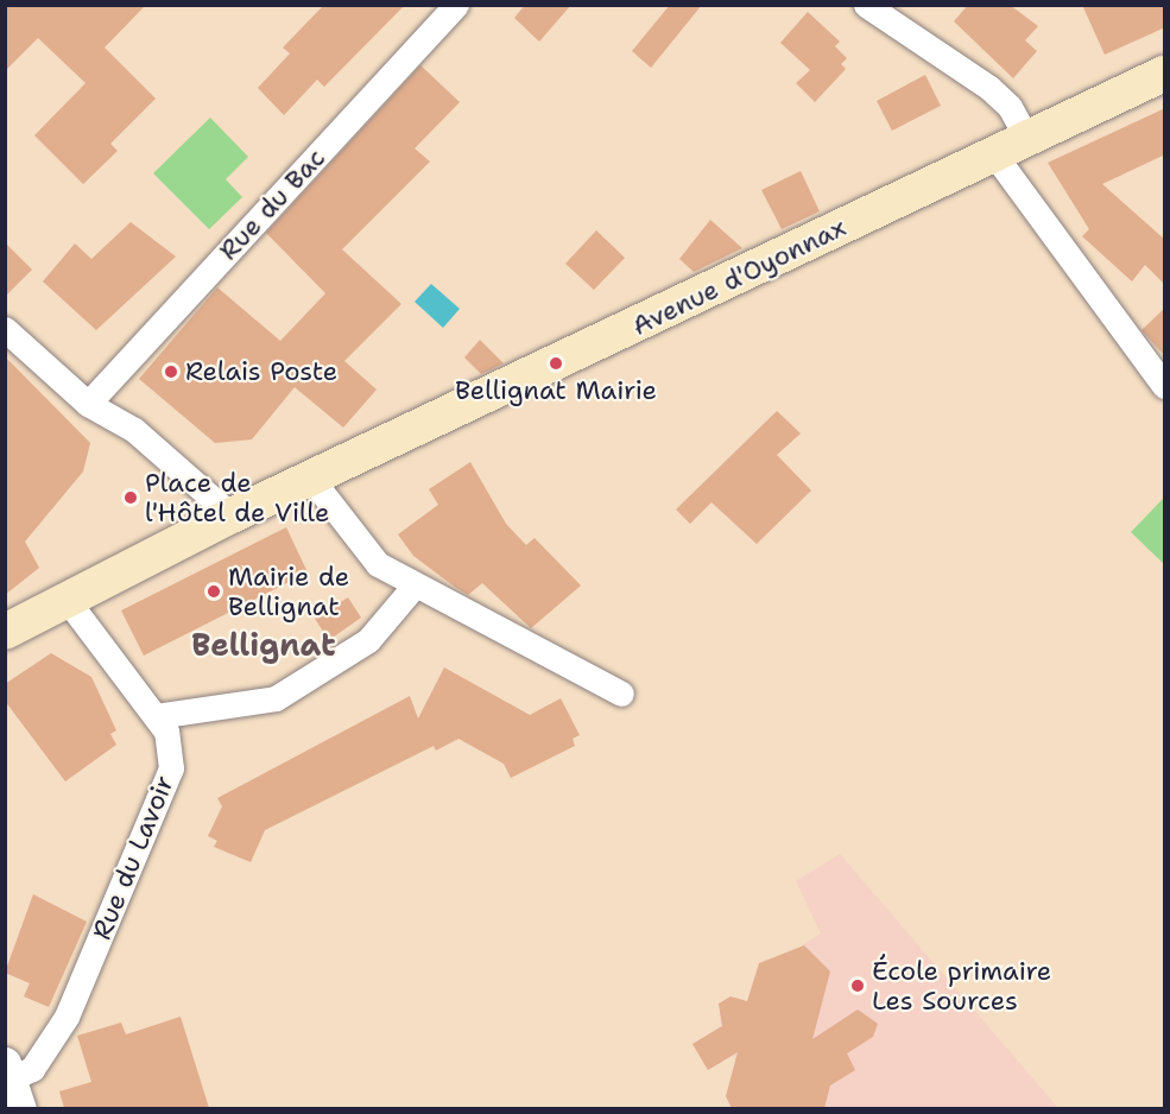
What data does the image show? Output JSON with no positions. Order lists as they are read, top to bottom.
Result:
{
  "streets": {
    "main road": ["Avenue d'Oyonnax"],
    "street": ["Rue du Bac", "Rue du Lavoir"]
  },
  "districts": ["Bellignat"],
  "places": [
    "Bellignat Mairie",
    "Relais Poste",
    "Place de l'Hôtel de Ville",
    "Mairie de Bellignat",
    "École primaire Les Sources"
  ]
}
